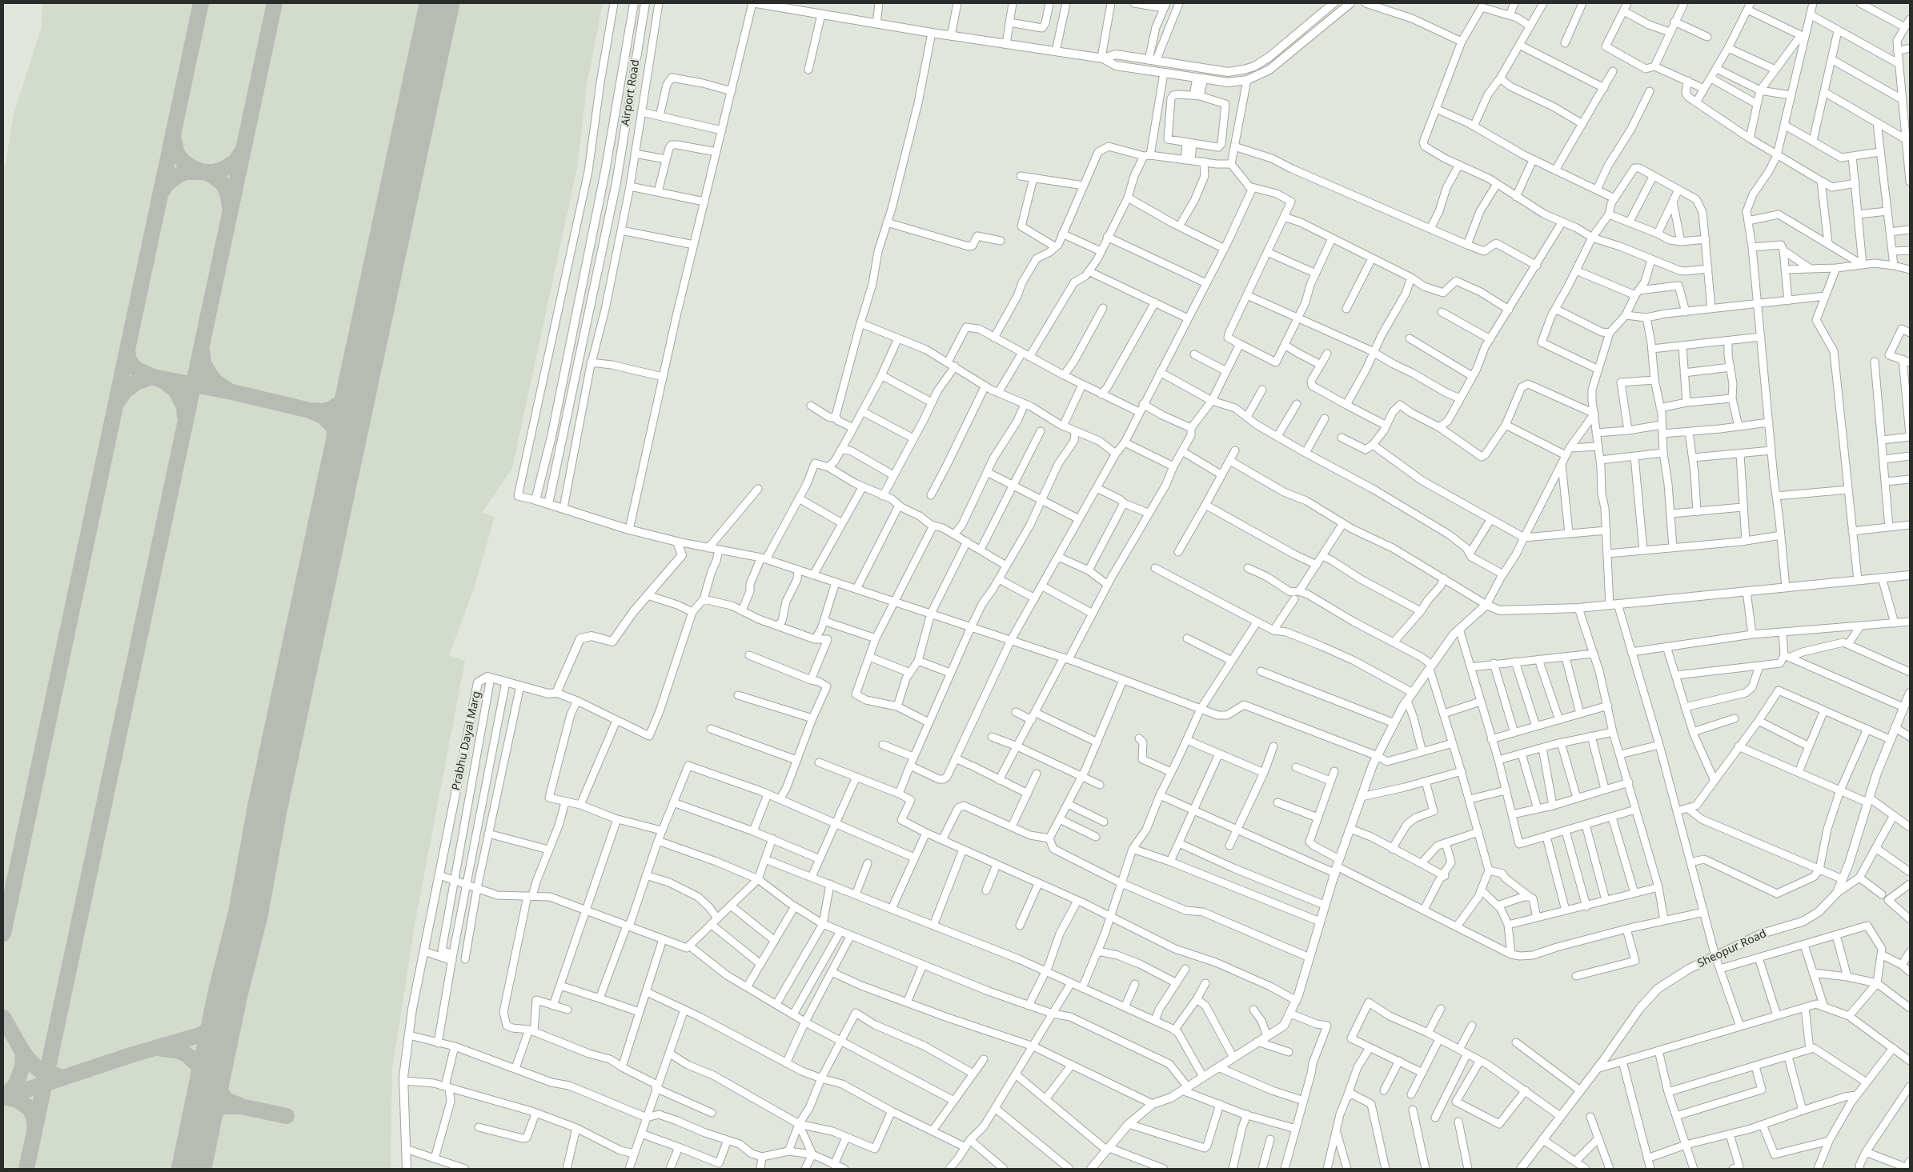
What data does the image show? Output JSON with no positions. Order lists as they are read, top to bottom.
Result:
{
  "streets": {
    "street": ["Airport Road", "Prabhu Dayal Marg", "Sheopur Road"]
  }
}
